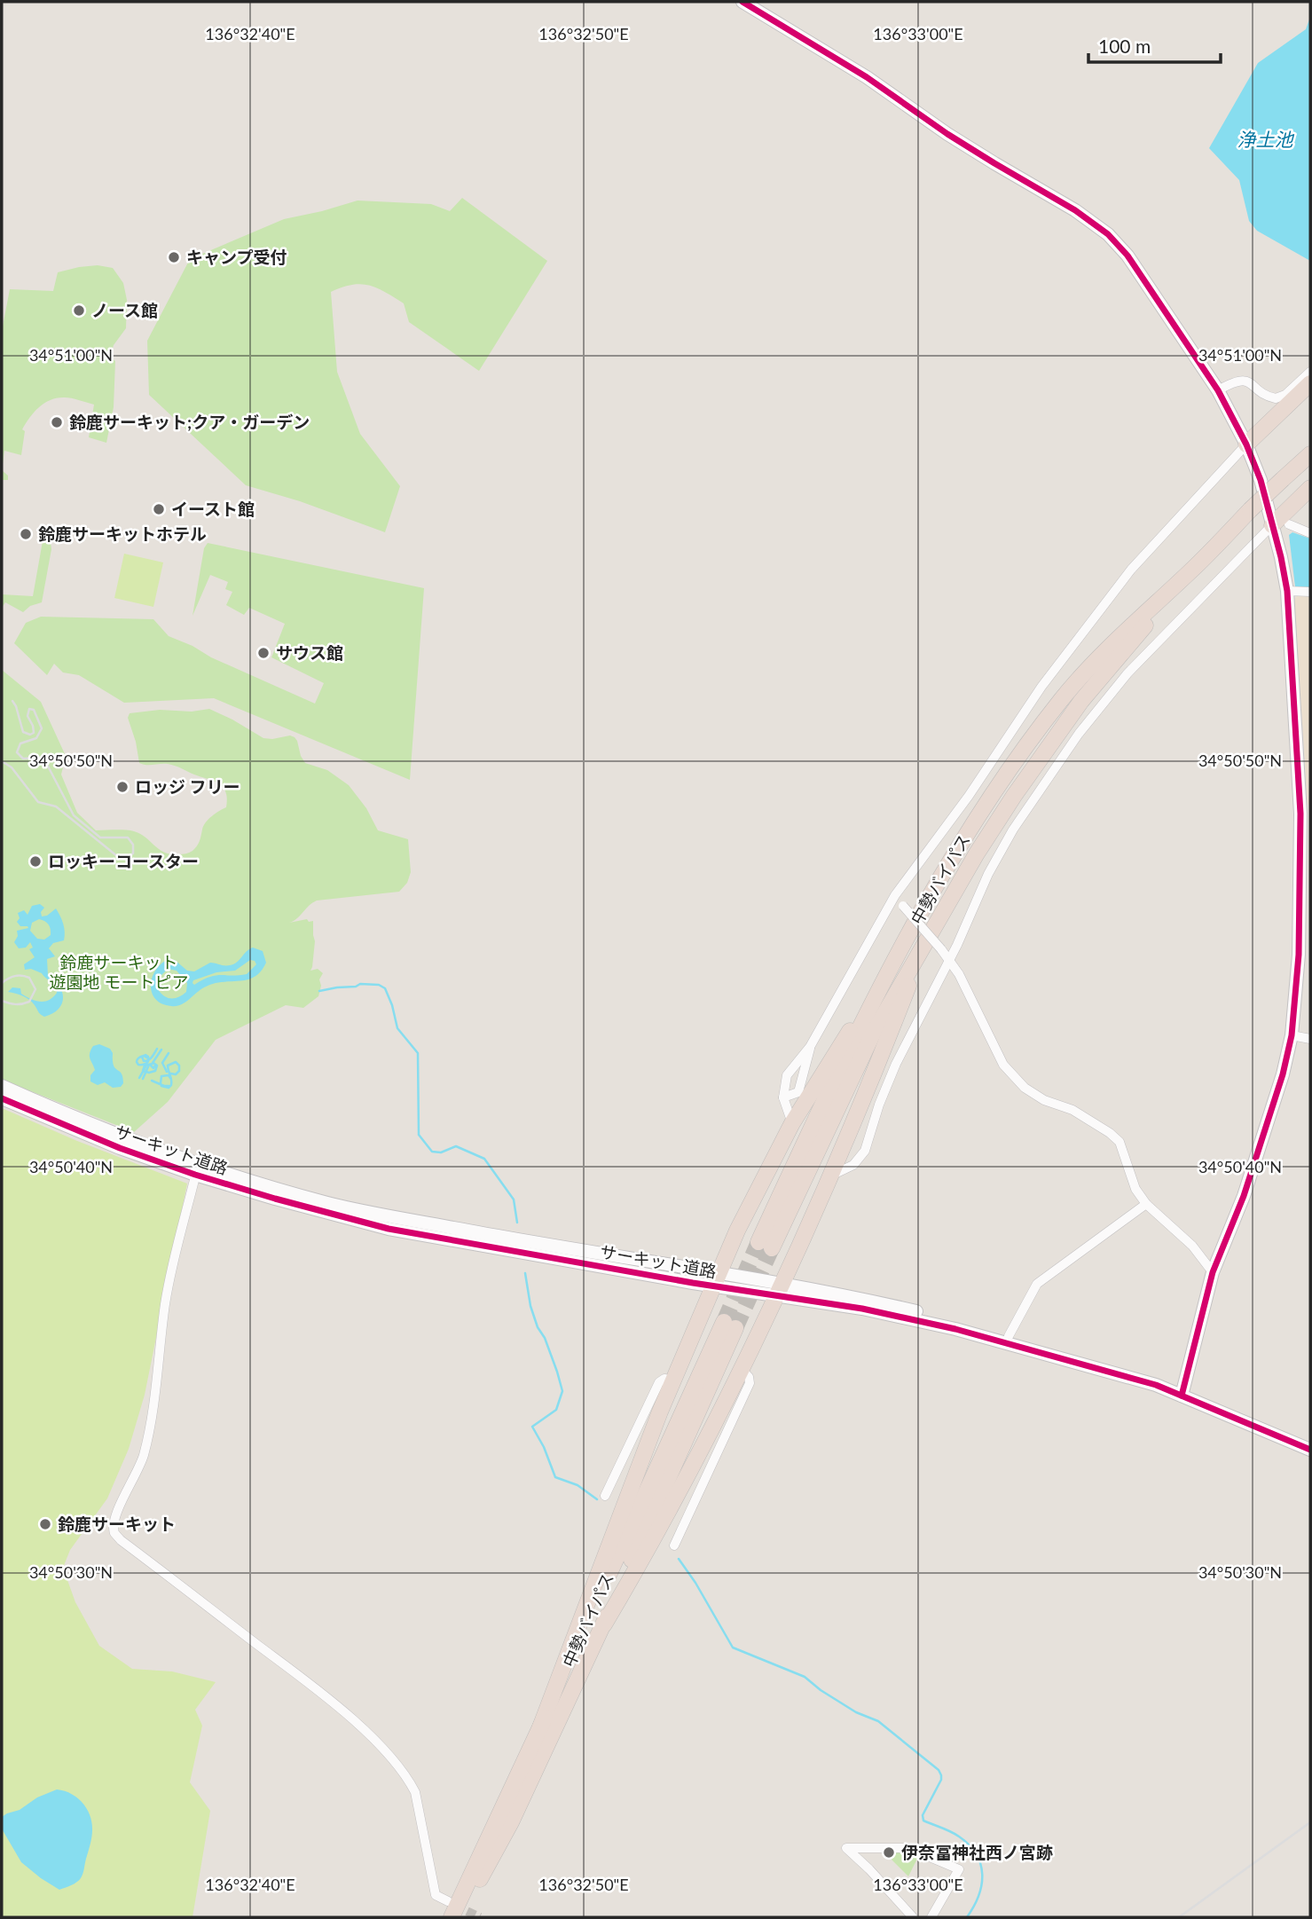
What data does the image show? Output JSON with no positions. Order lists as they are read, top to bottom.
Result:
{
  "streets": {
    "highway": ["中勢バイパス"],
    "street": ["サーキット道路"]
  },
  "water": ["浄土池"],
  "parks": ["鈴鹿サーキット 遊園地 モートピア"],
  "places": [
    "キャンプ受付",
    "ノース館",
    "鈴鹿サーキット;クア・ガーデン",
    "イースト館",
    "鈴鹿サーキットホテル",
    "サウス館",
    "ロッジ フリー",
    "ロッキーコースター",
    "鈴鹿サーキット",
    "伊奈冨神社西ノ宮跡"
  ],
  "scale_bar": "100 m",
  "coordinates": [
    "136°32'40\"E",
    "136°32'50\"E",
    "136°33'00\"E",
    "34°51'00\"N",
    "34°50'50\"N",
    "34°50'40\"N",
    "34°50'30\"N"
  ]
}
